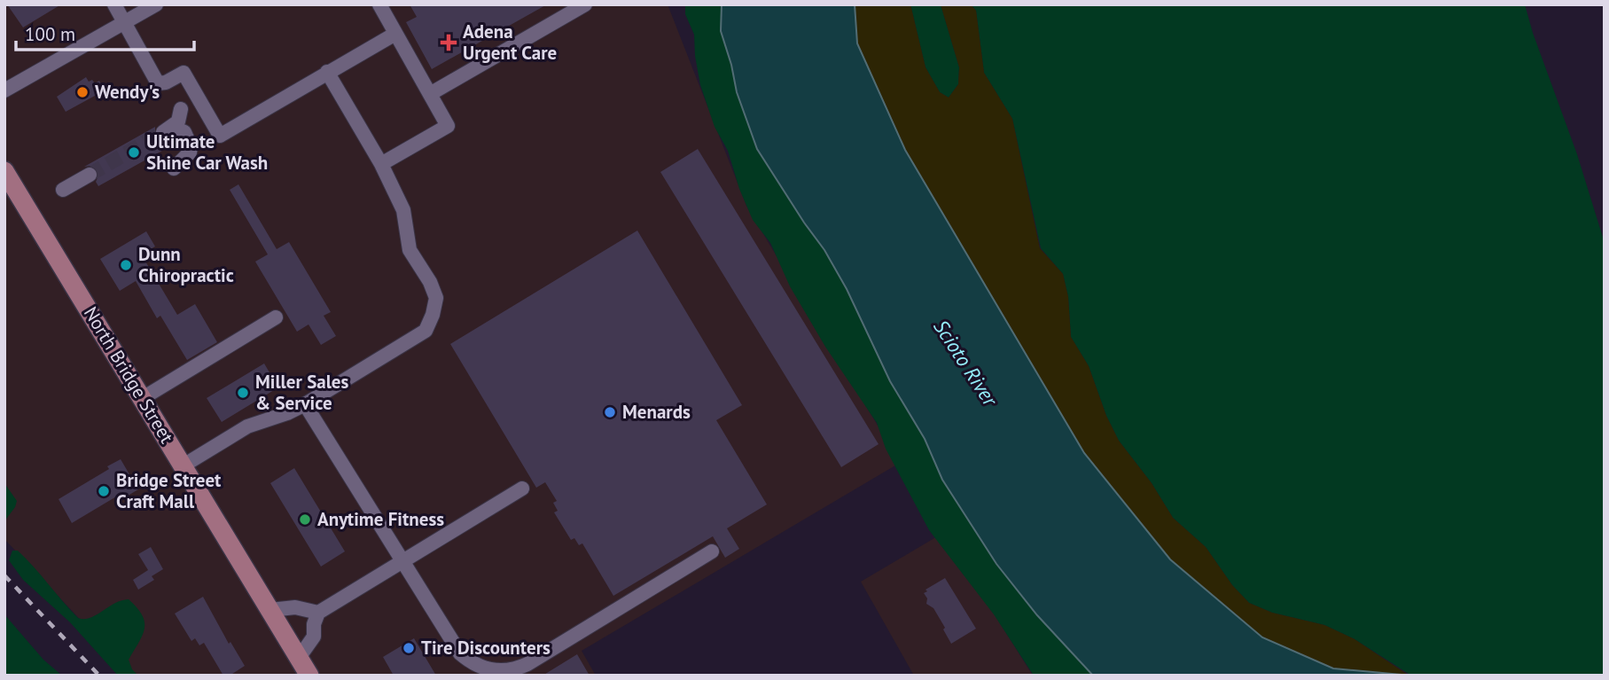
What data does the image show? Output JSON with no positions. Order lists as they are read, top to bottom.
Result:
{
  "streets": {
    "main road": ["North Bridge Street"]
  },
  "water": ["Scioto River"],
  "places": {
    "health": ["Adena Urgent Care"],
    "other": [
      "Wendy's",
      "Ultimate Shine Car Wash",
      "Dunn Chiropractic",
      "Miller Sales & Service",
      "Menards",
      "Bridge Street Craft Mall",
      "Anytime Fitness",
      "Tire Discounters"
    ]
  },
  "scale_bar": "100 m"
}
